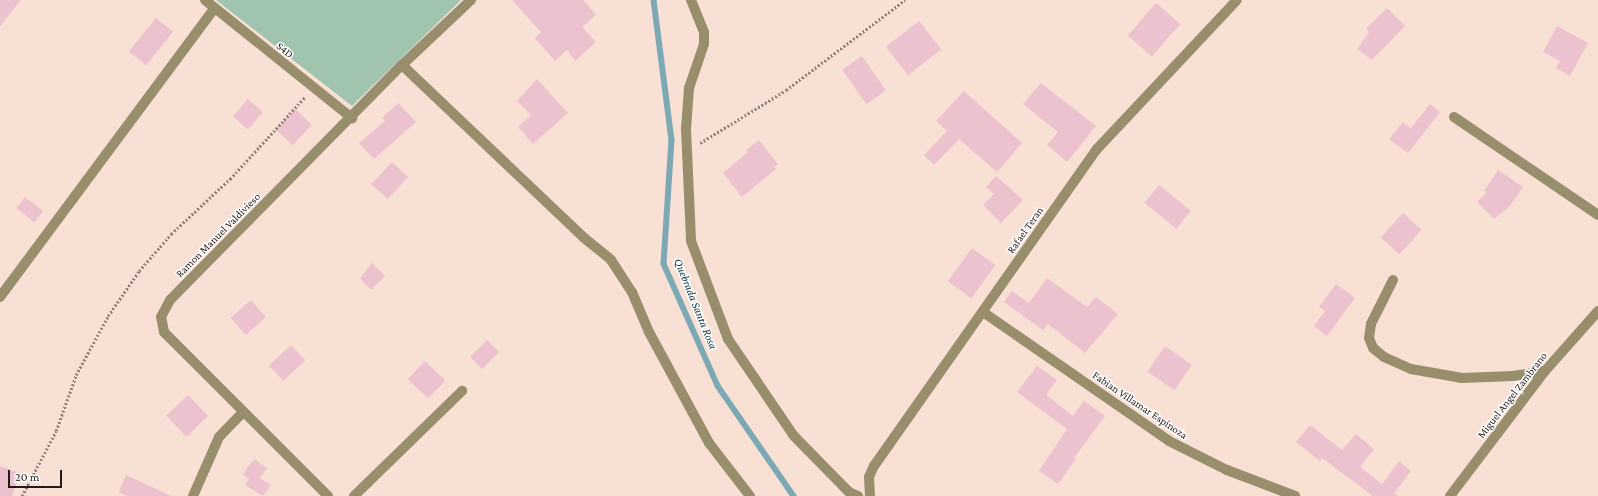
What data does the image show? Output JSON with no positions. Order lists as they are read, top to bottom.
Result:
{
  "streets": {
    "street": [
      "S4D",
      "Rafael Teran",
      "Ramon Manuel Valdivieso",
      "Miguel Angel Zambrano",
      "Fabian Villamar Espinoza"
    ]
  },
  "crossings": [
    ["S4D", "Ramon Manuel Valdivieso"],
    ["Rafael Teran", "Fabian Villamar Espinoza"]
  ],
  "water": ["Quebrada Santa Rosa"],
  "scale_bar": "20 m"
}
